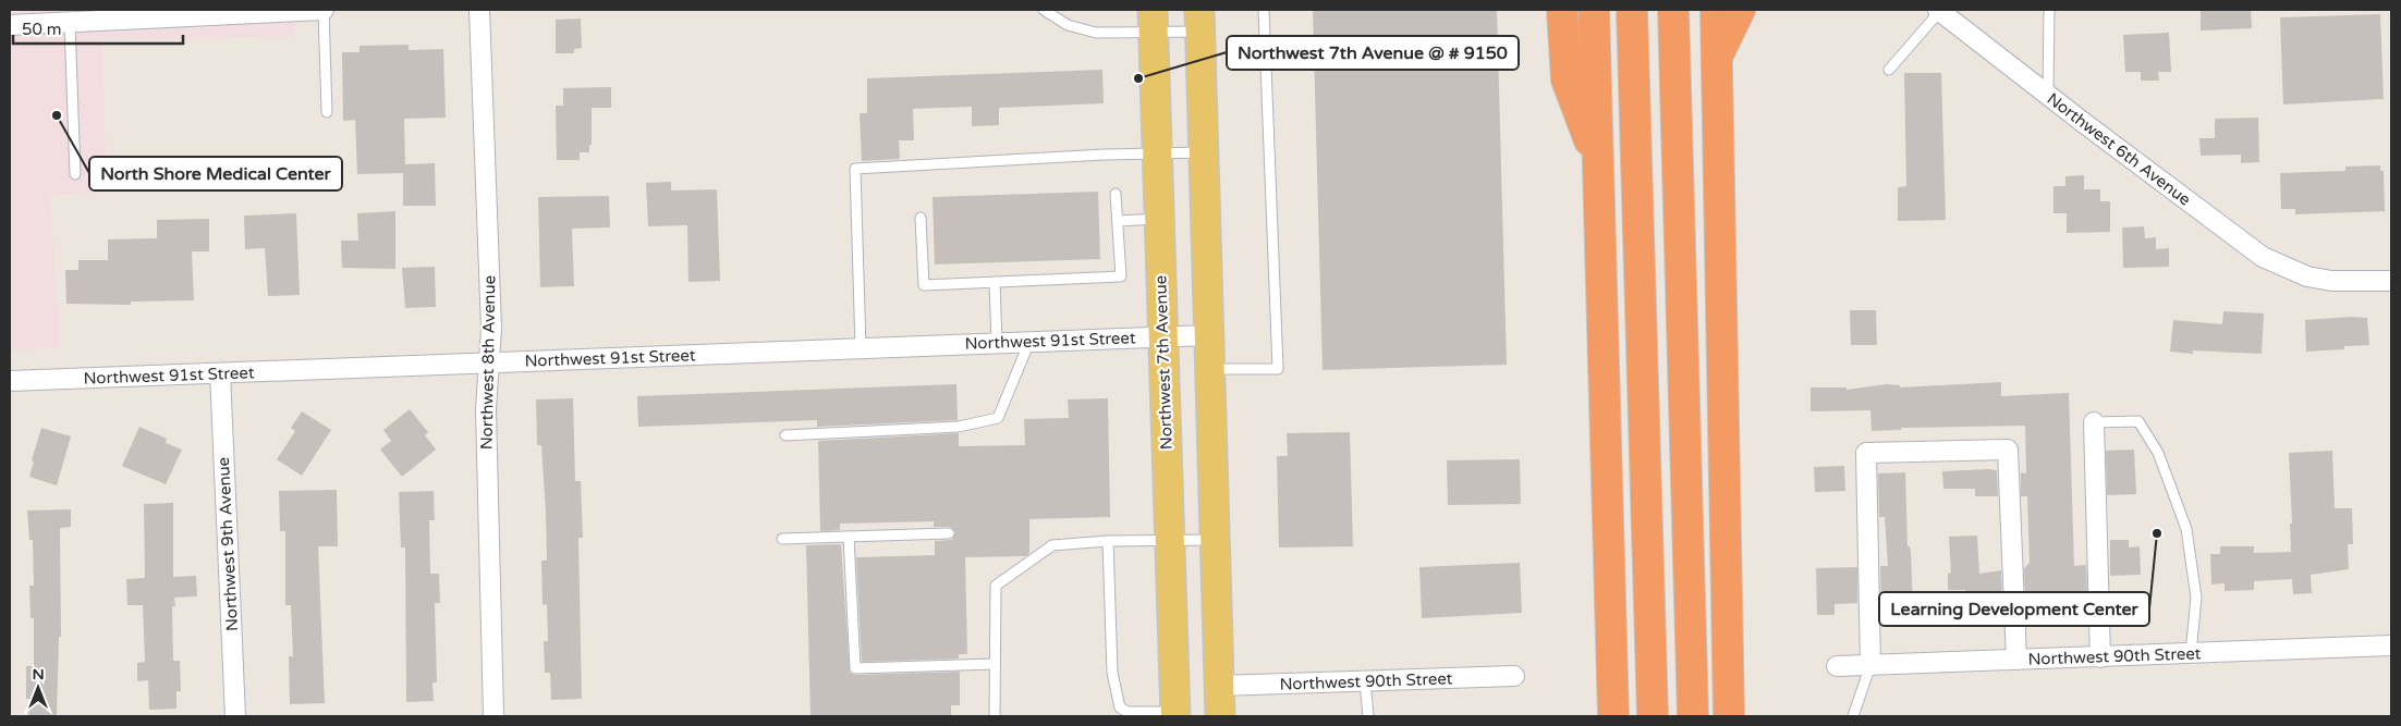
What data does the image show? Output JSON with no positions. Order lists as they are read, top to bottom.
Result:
{
  "streets": {
    "main road": ["Northwest 7th Avenue"],
    "street": [
      "Northwest 6th Avenue",
      "Northwest 91st Street",
      "Northwest 8th Avenue",
      "Northwest 9th Avenue",
      "Northwest 90th Street"
    ]
  },
  "crossings": [
    ["Northwest 91st Street", "Northwest 8th Avenue"],
    ["Northwest 91st Street", "Northwest 7th Avenue"],
    ["Northwest 91st Street", "Northwest 9th Avenue"]
  ],
  "places": ["Northwest 7th Avenue @ # 9150", "North Shore Medical Center", "Learning Development Center"],
  "scale_bar": "50 m",
  "north": "top"
}
